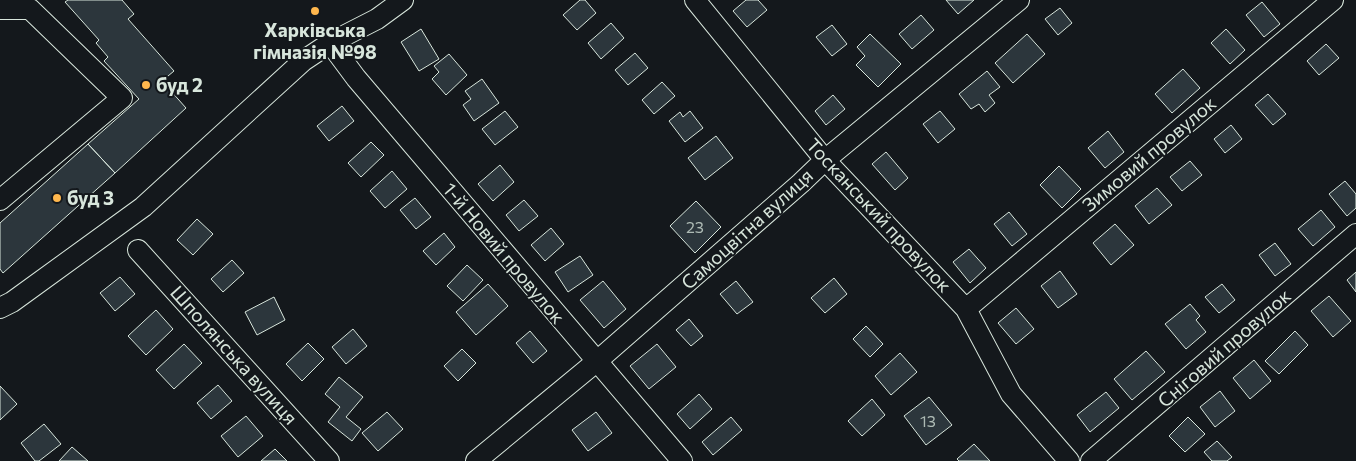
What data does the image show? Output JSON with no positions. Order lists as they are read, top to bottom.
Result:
{
  "streets": {
    "street": [
      "Зимовий провулок",
      "Тосканський провулок",
      "Самоцвітна вулиця",
      "1-й Новий провулок",
      "Сніговий провулок",
      "Шполянська вулиця"
    ]
  },
  "crossings": [
    ["Зимовий провулок", "Тосканський провулок"],
    ["Тосканський провулок", "Самоцвітна вулиця"],
    ["Самоцвітна вулиця", "1-й Новий провулок"]
  ],
  "places": ["Харківська гімназія №98", "буд 2", "буд 3"],
  "house_numbers": ["23", "13"]
}
